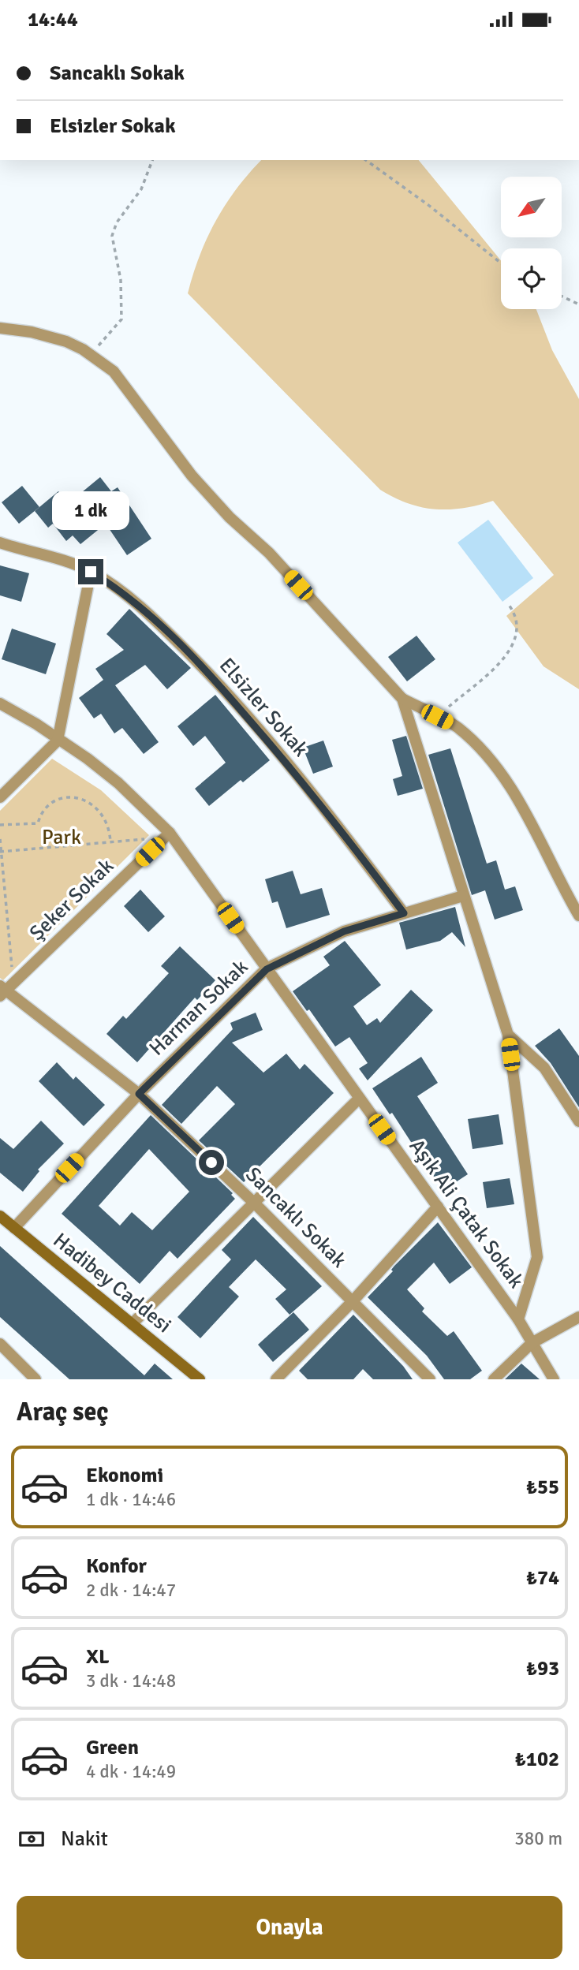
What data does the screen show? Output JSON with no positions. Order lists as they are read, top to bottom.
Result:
{
  "streets": {
    "main road": ["Hadibey Caddesi"],
    "street": [
      "Elsizler Sokak",
      "Şeker Sokak",
      "Harman Sokak",
      "Aşık Ali Çatak Sokak",
      "Sancaklı Sokak"
    ]
  },
  "crossings": [
    ["Elsizler Sokak", "Harman Sokak"],
    ["Şeker Sokak", "Aşık Ali Çatak Sokak"],
    ["Şeker Sokak", "Sancaklı Sokak"],
    ["Harman Sokak", "Aşık Ali Çatak Sokak"],
    ["Harman Sokak", "Sancaklı Sokak"],
    ["Harman Sokak", "Hadibey Caddesi"]
  ],
  "parks": ["Park"],
  "north": "bottom left",
  "page": {
    "status": "14:44",
    "banner": ["Sancaklı Sokak", "Elsizler Sokak"],
    "bubble": "1 dk",
    "heading": "Araç seç",
    "list": [
      {
        "name": "Ekonomi",
        "note": "1 dk · 14:46",
        "value": "₺55"
      },
      {
        "name": "Konfor",
        "note": "2 dk · 14:47",
        "value": "₺74"
      },
      {
        "name": "XL",
        "note": "3 dk · 14:48",
        "value": "₺93"
      },
      {
        "name": "Green",
        "note": "4 dk · 14:49",
        "value": "₺102"
      }
    ],
    "pay": ["Nakit", "380 m"],
    "buttons": "Onayla"
  }
}
